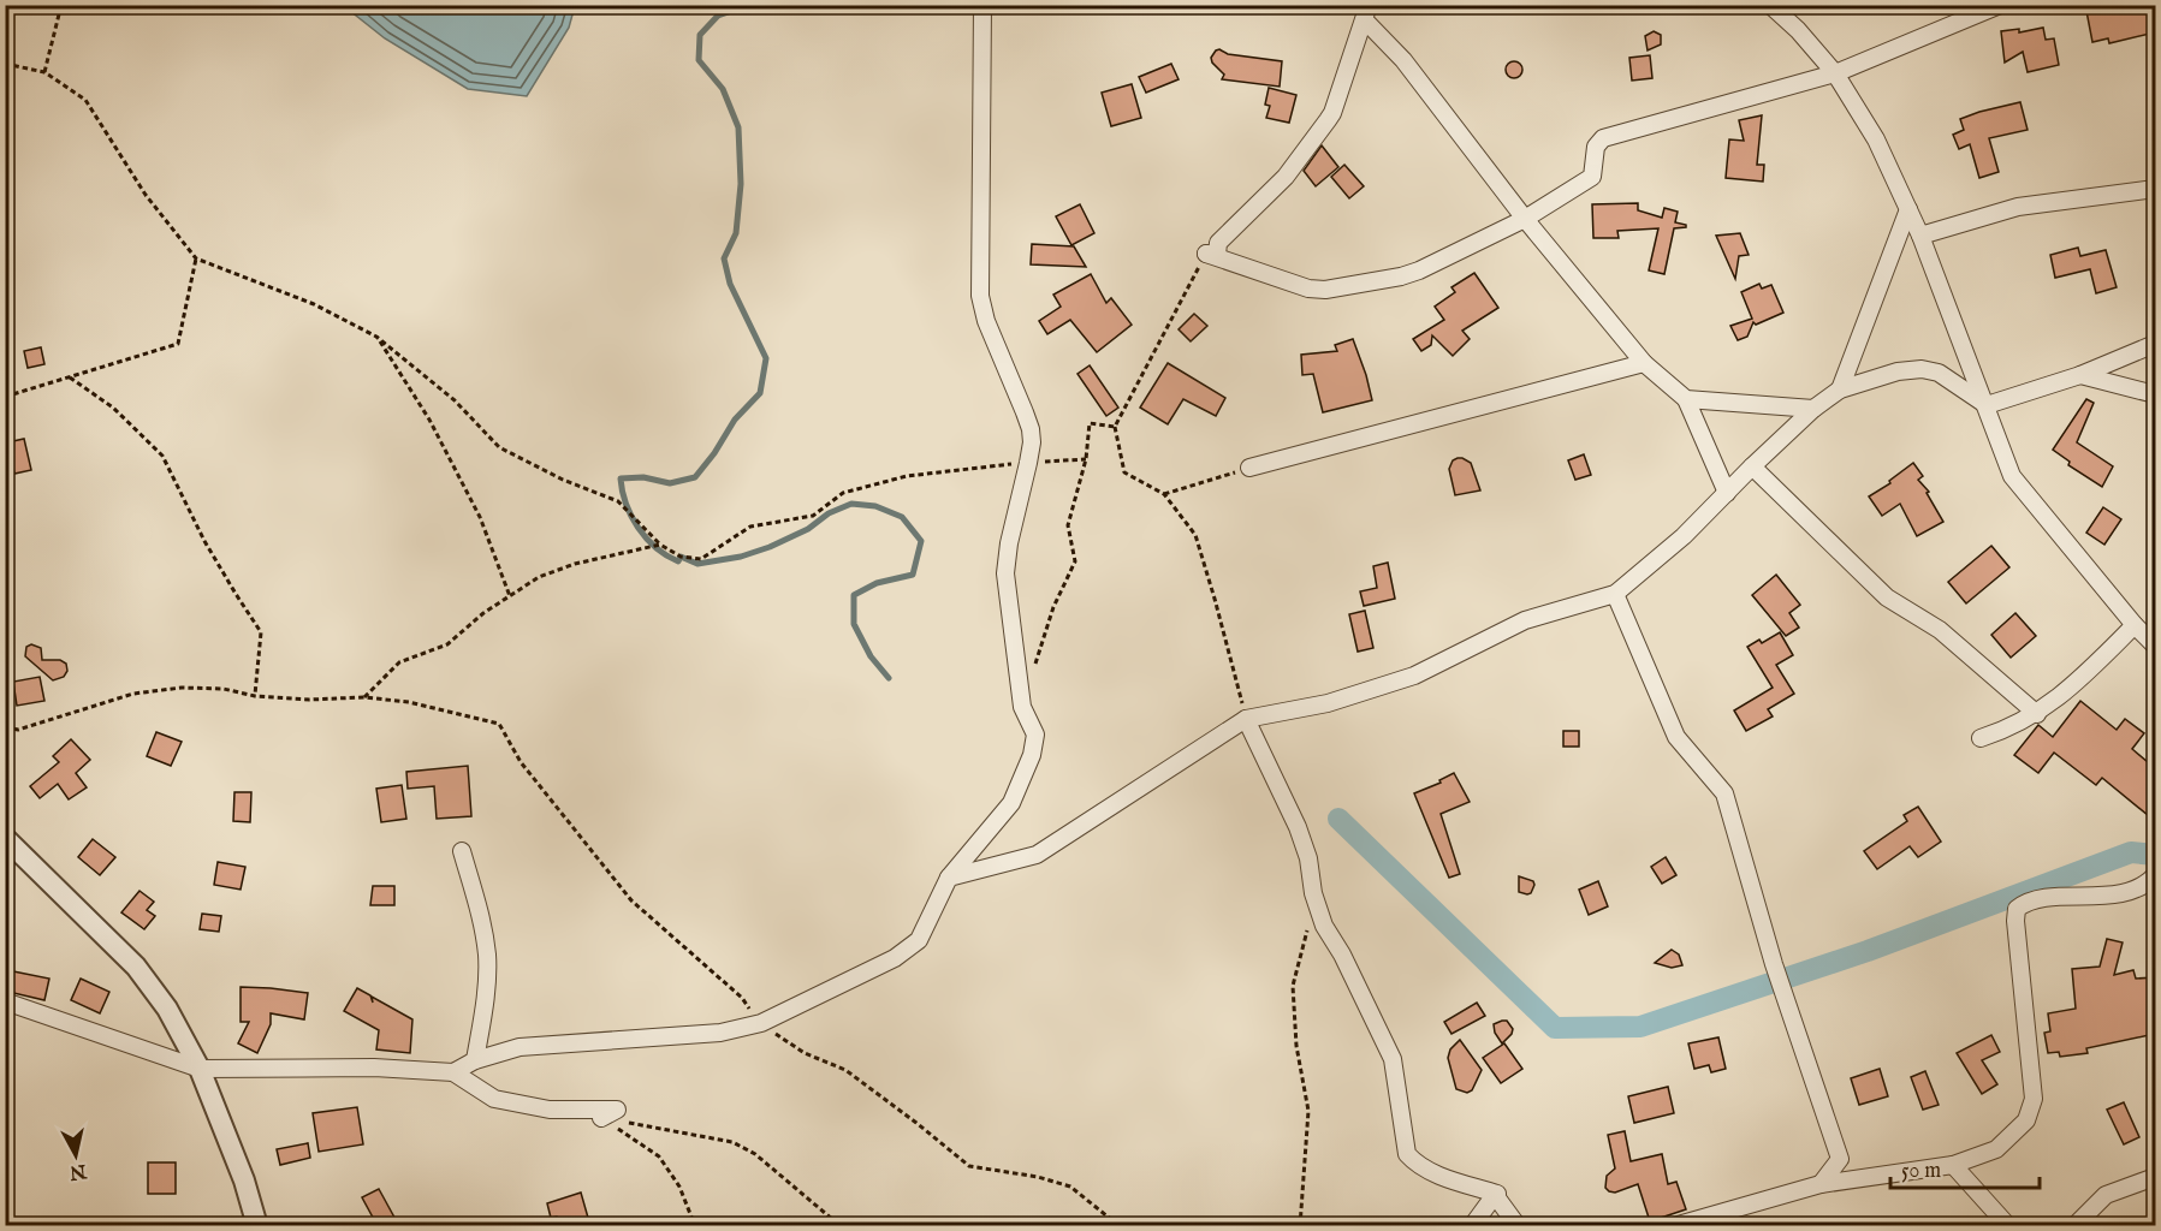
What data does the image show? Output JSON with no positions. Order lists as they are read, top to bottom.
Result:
{
  "scale_bar": "50 m",
  "north": "bottom"
}
